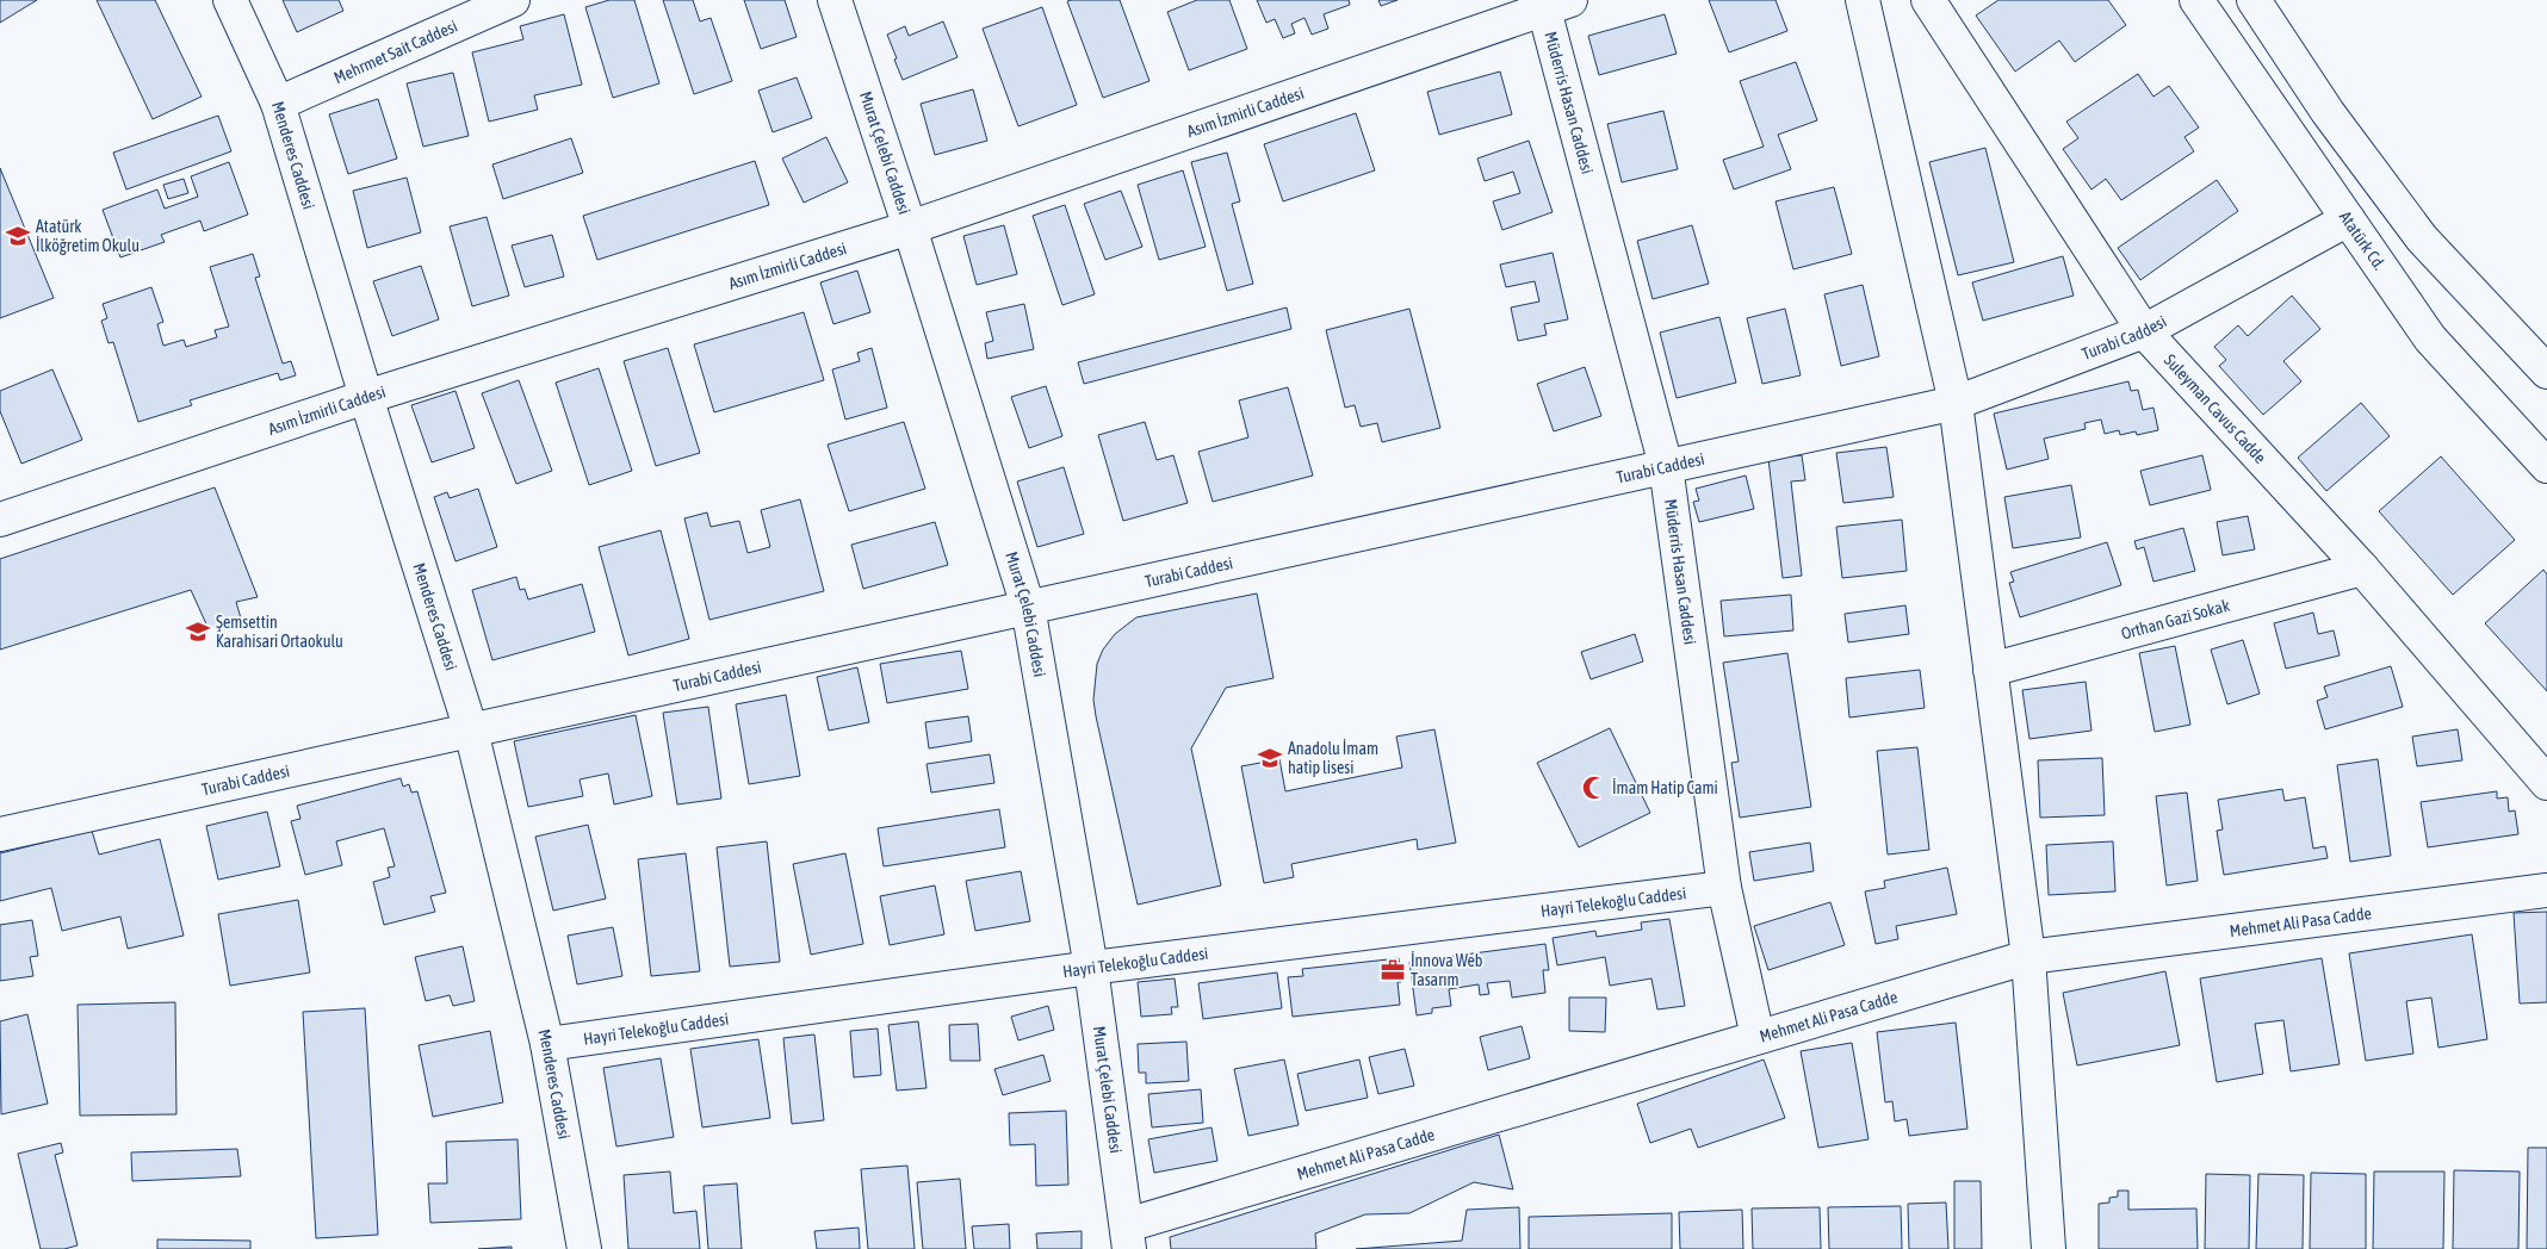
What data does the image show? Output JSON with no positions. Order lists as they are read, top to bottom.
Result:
{
  "streets": {
    "street": [
      "Mehrmet Sait Caddesi",
      "Müderris Hasan Caddesi",
      "Asım İzmirli Caddesi",
      "Murat Çelebi Caddesi",
      "Menderes Caddesi",
      "Atatürk Cd.",
      "Turabi Caddesi",
      "Suleyman Cavus Cadde",
      "Orthan Gazi Sokak",
      "Hayri Telekoğlu Caddesi",
      "Mehmet Ali Pasa Cadde"
    ]
  },
  "crossings": [
    ["Mehrmet Sait Caddesi", "Menderes Caddesi"],
    ["Müderris Hasan Caddesi", "Asım İzmirli Caddesi"],
    ["Müderris Hasan Caddesi", "Turabi Caddesi"],
    ["Müderris Hasan Caddesi", "Hayri Telekoğlu Caddesi"],
    ["Müderris Hasan Caddesi", "Mehmet Ali Pasa Cadde"],
    ["Asım İzmirli Caddesi", "Murat Çelebi Caddesi"],
    ["Asım İzmirli Caddesi", "Menderes Caddesi"],
    ["Murat Çelebi Caddesi", "Turabi Caddesi"],
    ["Murat Çelebi Caddesi", "Hayri Telekoğlu Caddesi"],
    ["Murat Çelebi Caddesi", "Mehmet Ali Pasa Cadde"],
    ["Menderes Caddesi", "Turabi Caddesi"],
    ["Menderes Caddesi", "Hayri Telekoğlu Caddesi"],
    ["Atatürk Cd.", "Turabi Caddesi"],
    ["Turabi Caddesi", "Suleyman Cavus Cadde"],
    ["Suleyman Cavus Cadde", "Orthan Gazi Sokak"]
  ],
  "places": {
    "school or university": ["Atatürk İlköğretim Okulu", "Şemsettin Karahisari Ortaokulu", "Anadolu İmam hatip lisesi"],
    "mosque": ["İmam Hatip Cami"],
    "office": ["İnnova Web Tasarım"]
  }
}
